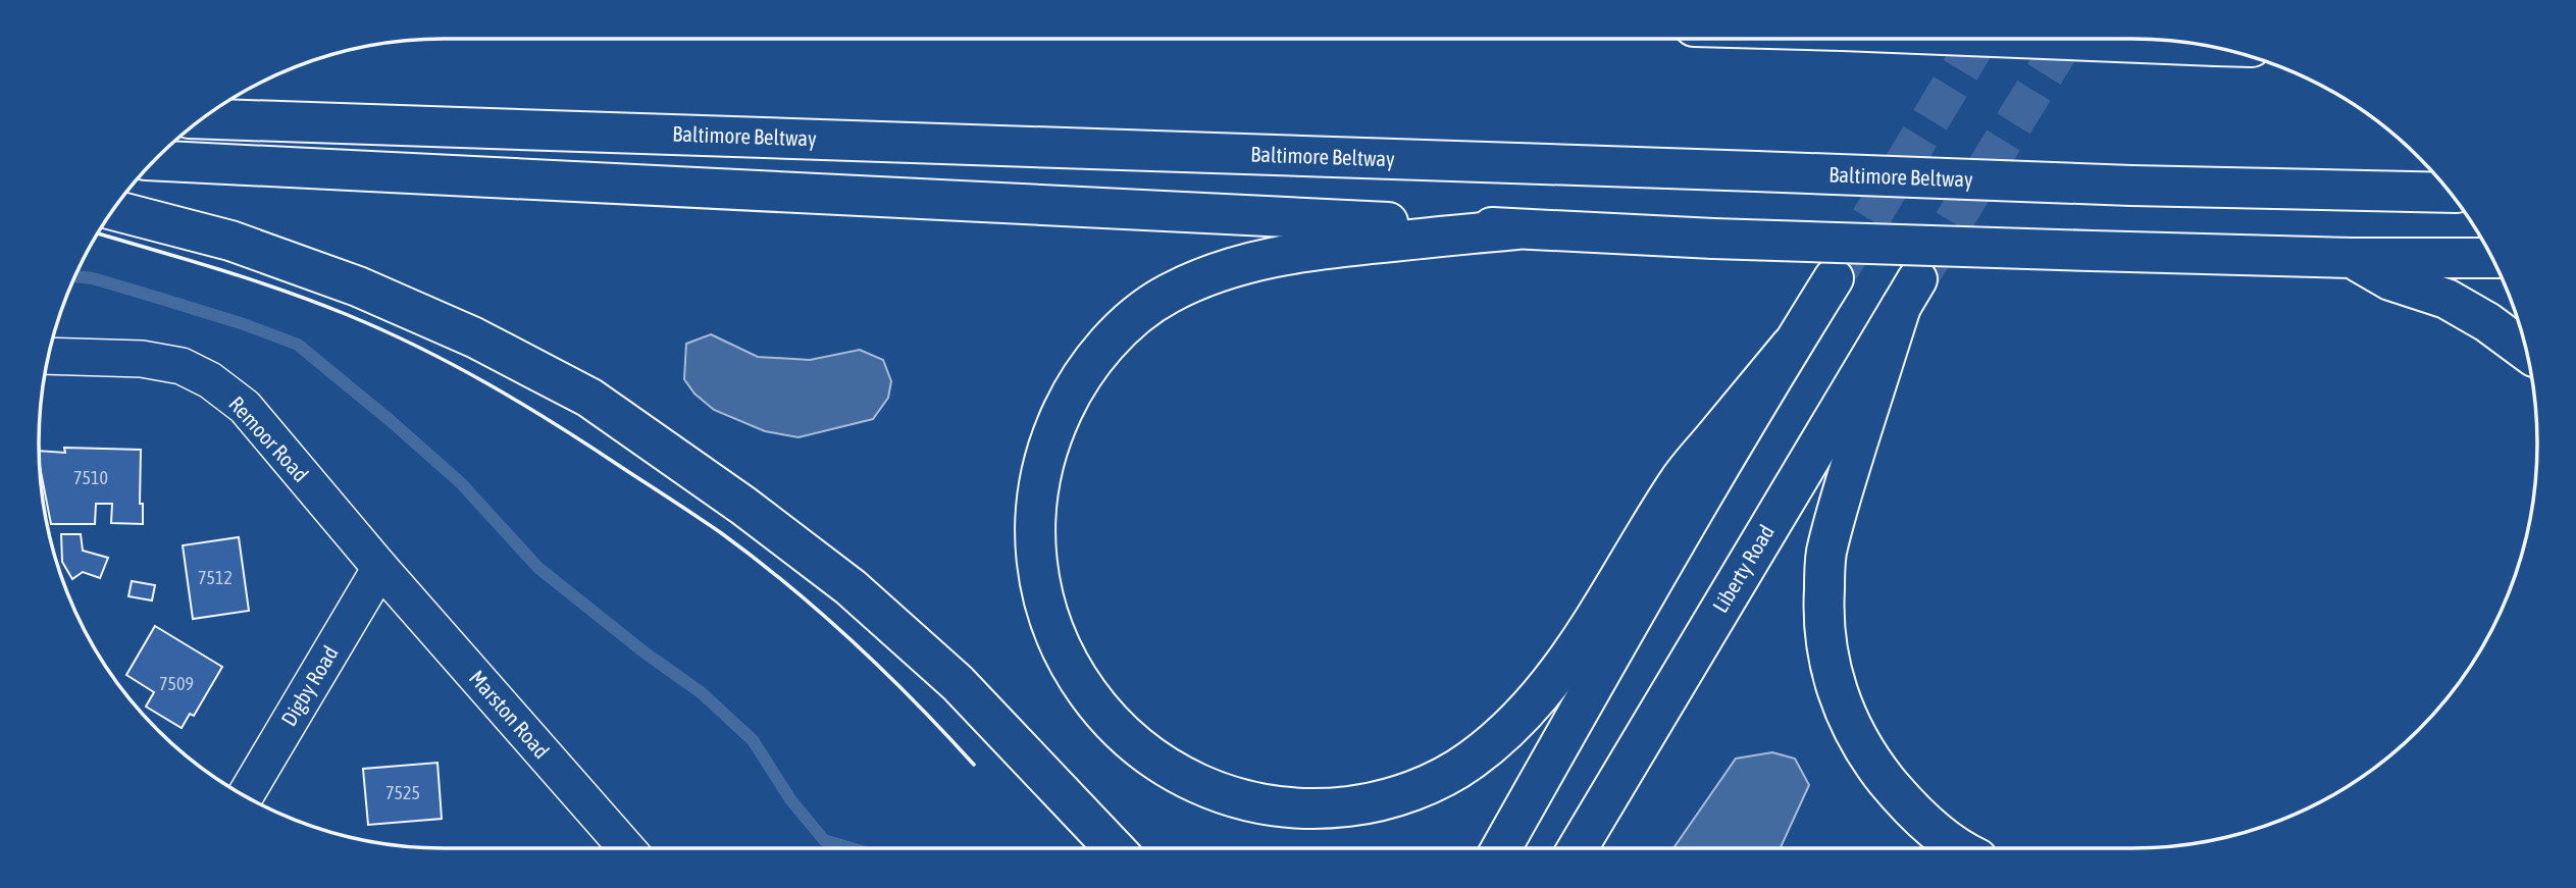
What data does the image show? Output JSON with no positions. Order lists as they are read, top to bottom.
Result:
{
  "streets": {
    "main road": ["Baltimore Beltway", "Liberty Road"],
    "street": ["Remoor Road", "Digby Road", "Marston Road"]
  },
  "crossings": [
    ["Remoor Road", "Digby Road"],
    ["Remoor Road", "Marston Road"],
    ["Digby Road", "Marston Road"]
  ],
  "house_numbers": [
    "7510",
    "7512",
    "7509",
    "7525"
  ]
}
